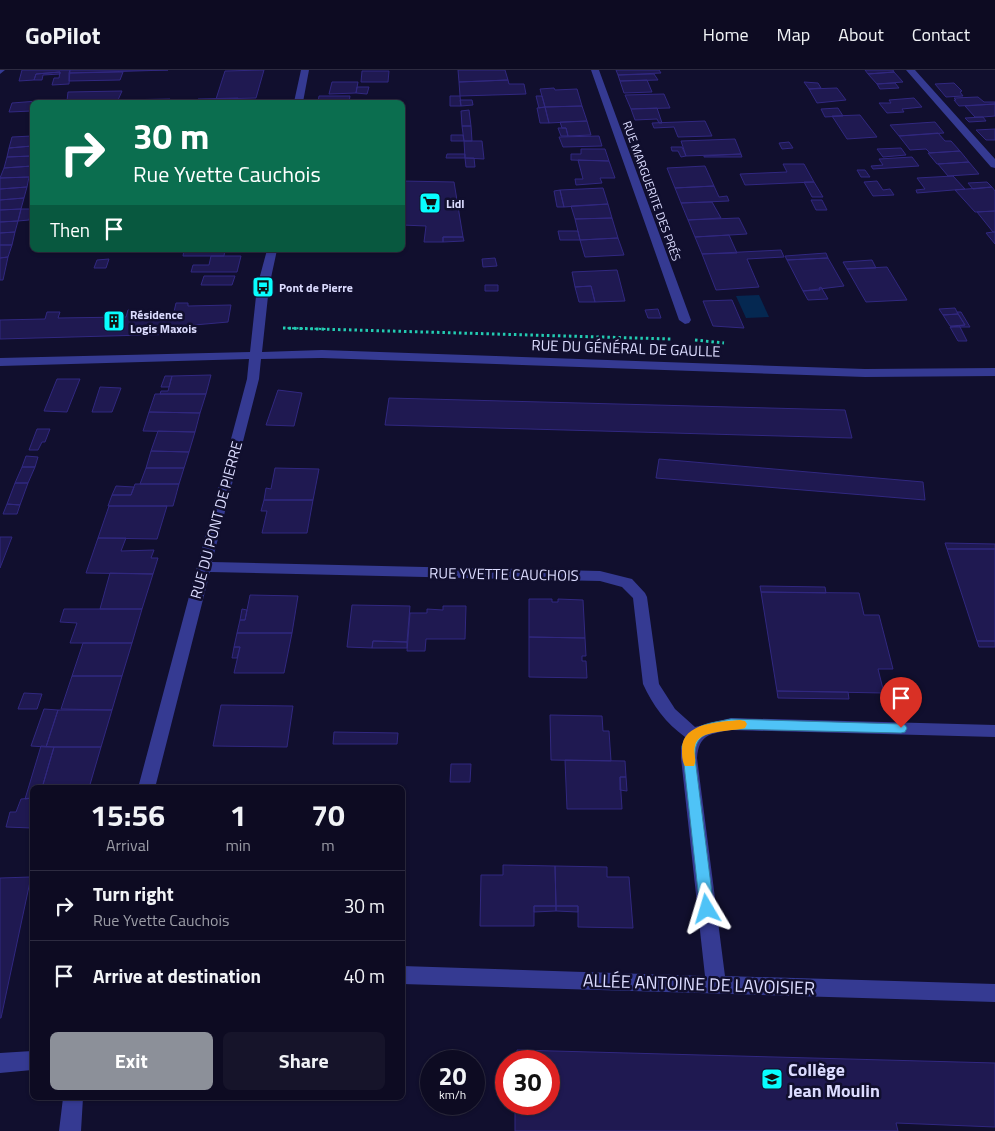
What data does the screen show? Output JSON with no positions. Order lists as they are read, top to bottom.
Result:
{
  "streets": {
    "street": [
      "RUE MARGUERITE DES PRÉS",
      "RUE DU GÉNÉRAL DE GAULLE",
      "RUE DU PONT DE PIERRE",
      "RUE YVETTE CAUCHOIS",
      "ALLÉE ANTOINE DE LAVOISIER"
    ]
  },
  "crossings": [
    ["RUE DU GÉNÉRAL DE GAULLE", "RUE DU PONT DE PIERRE"],
    ["RUE DU PONT DE PIERRE", "RUE YVETTE CAUCHOIS"]
  ],
  "places": {
    "supermarket": ["Lidl"],
    "bus stop": ["Pont de Pierre"],
    "building": ["Résidence Logis Maxois"],
    "school or university": ["Collège Jean Moulin"]
  },
  "page": {
    "header": "GoPilot",
    "nav": [
      "Home",
      "Map",
      "About",
      "Contact"
    ],
    "turn": ["30 m", "Rue Yvette Cauchois"],
    "then": "Then",
    "eta": [
      "15:56",
      "Arrival",
      "1",
      "min",
      "70",
      "m"
    ],
    "list": [
      {
        "name": "Turn right",
        "note": "Rue Yvette Cauchois",
        "value": "30 m"
      },
      {
        "name": "Arrive at destination",
        "value": "40 m"
      }
    ],
    "buttons": ["Exit", "Share"],
    "speed": "20 km/h",
    "limit": "30"
  }
}
